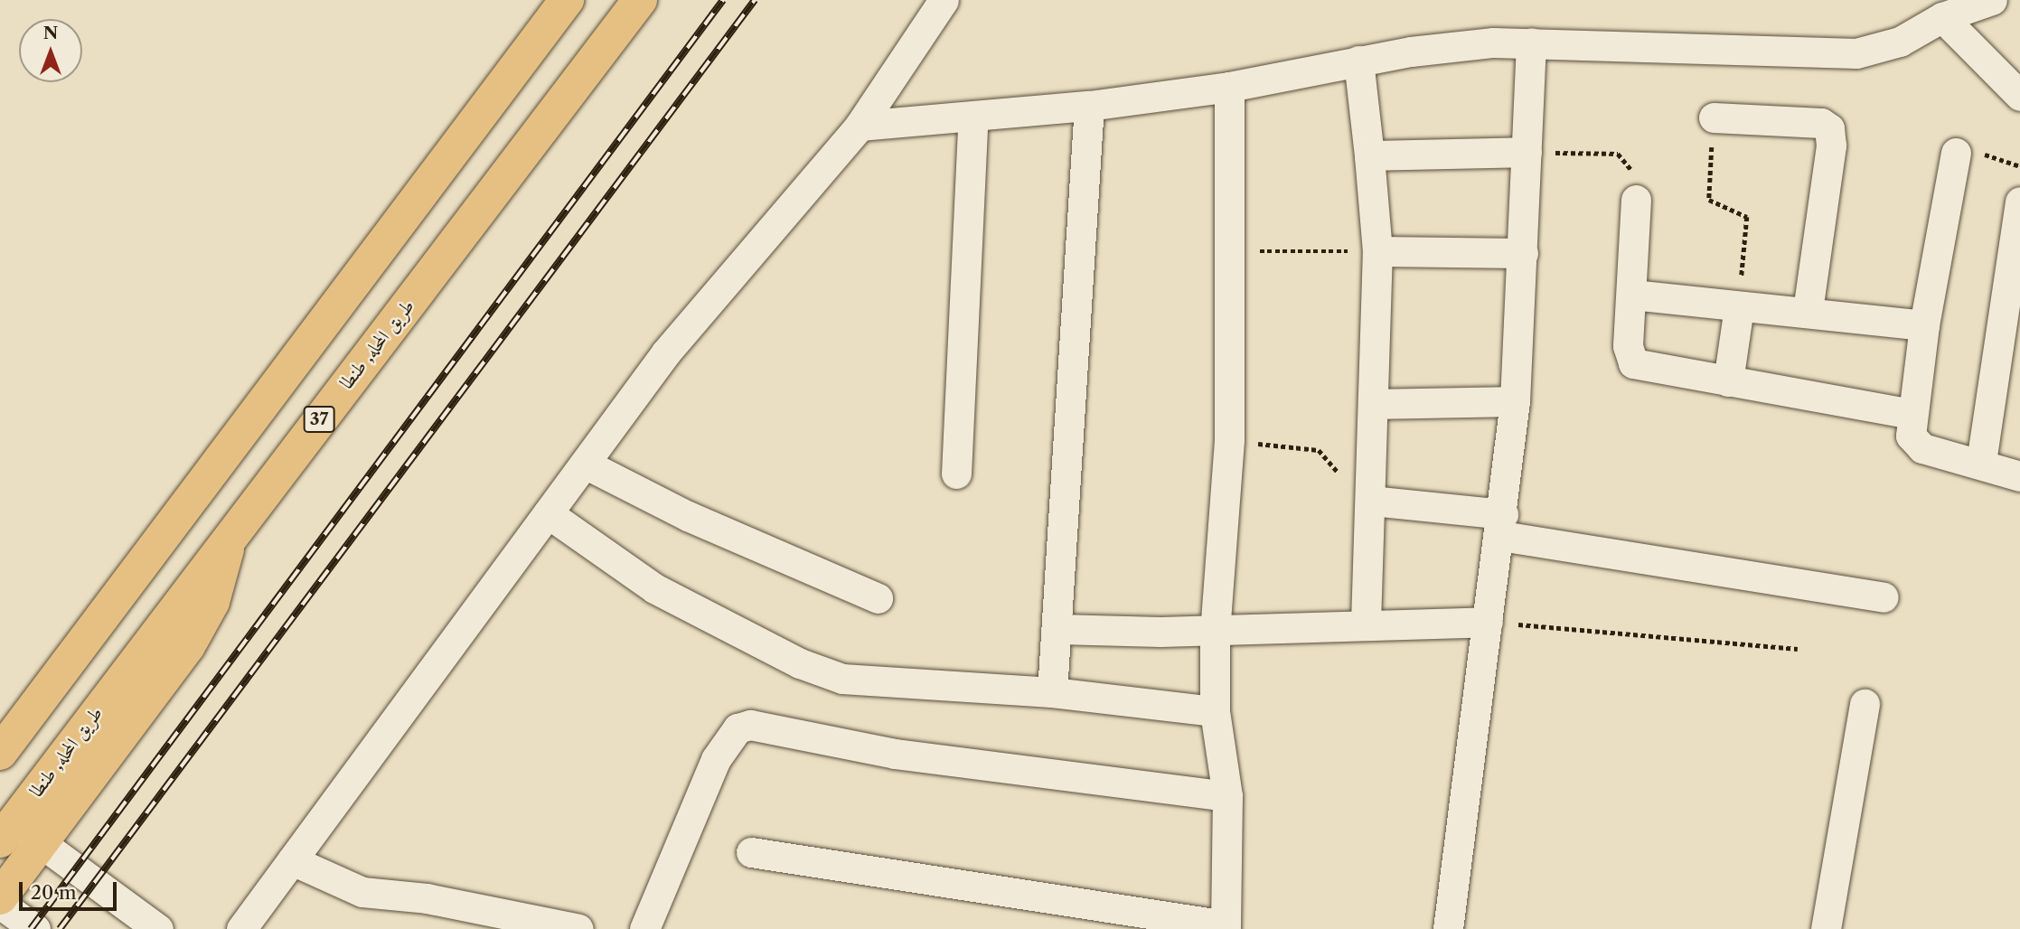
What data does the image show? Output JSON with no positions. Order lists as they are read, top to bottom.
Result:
{
  "streets": {
    "highway": ["طريق المحله, طنطا", "37"]
  },
  "scale_bar": "20 m",
  "north": "top"
}
